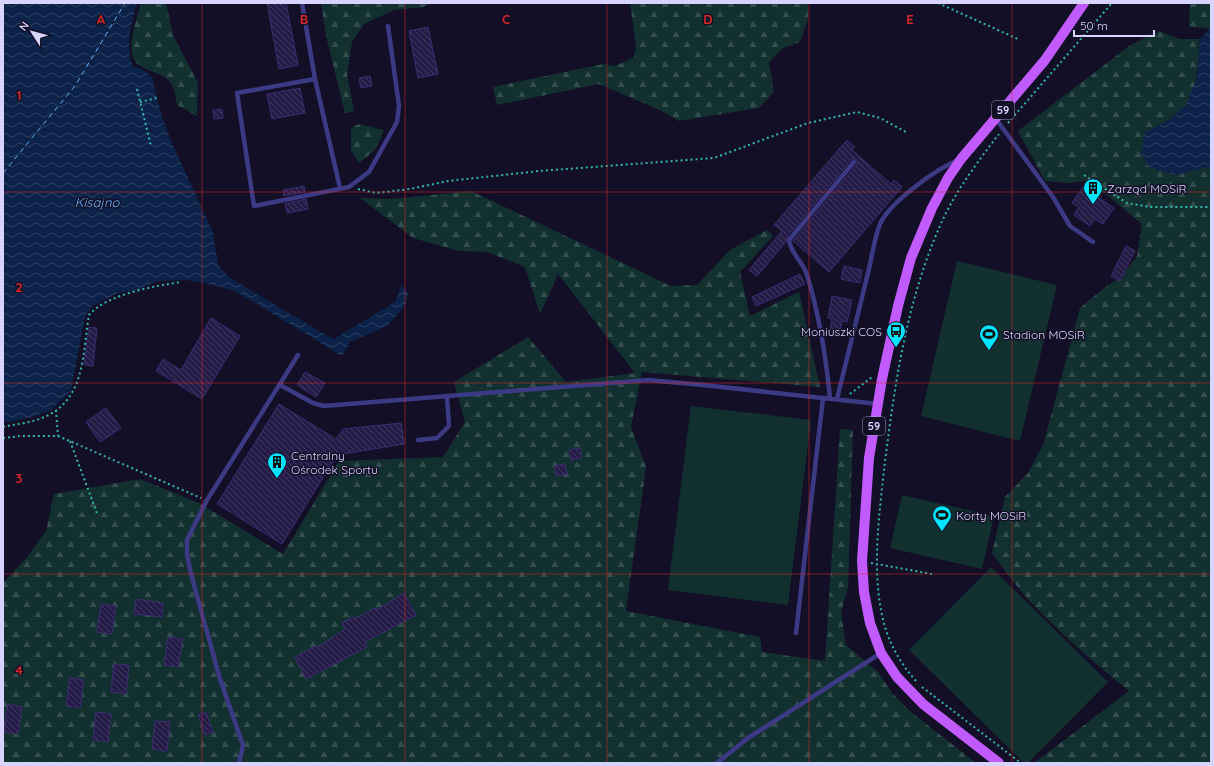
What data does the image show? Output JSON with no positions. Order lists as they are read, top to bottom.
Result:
{
  "streets": {
    "main road": ["59"]
  },
  "water": ["Kisajno"],
  "places": {
    "building": ["Zarząd MOSiR", "Centralny Ośrodek Sportu"],
    "bus stop": ["Moniuszki COS"],
    "sports": ["Stadion MOSiR", "Korty MOSiR"]
  },
  "scale_bar": "50 m",
  "north": "top left",
  "grid": {
    "columns": [
      "A",
      "B",
      "C",
      "D",
      "E"
    ],
    "rows": [
      "1",
      "2",
      "3",
      "4"
    ]
  }
}
